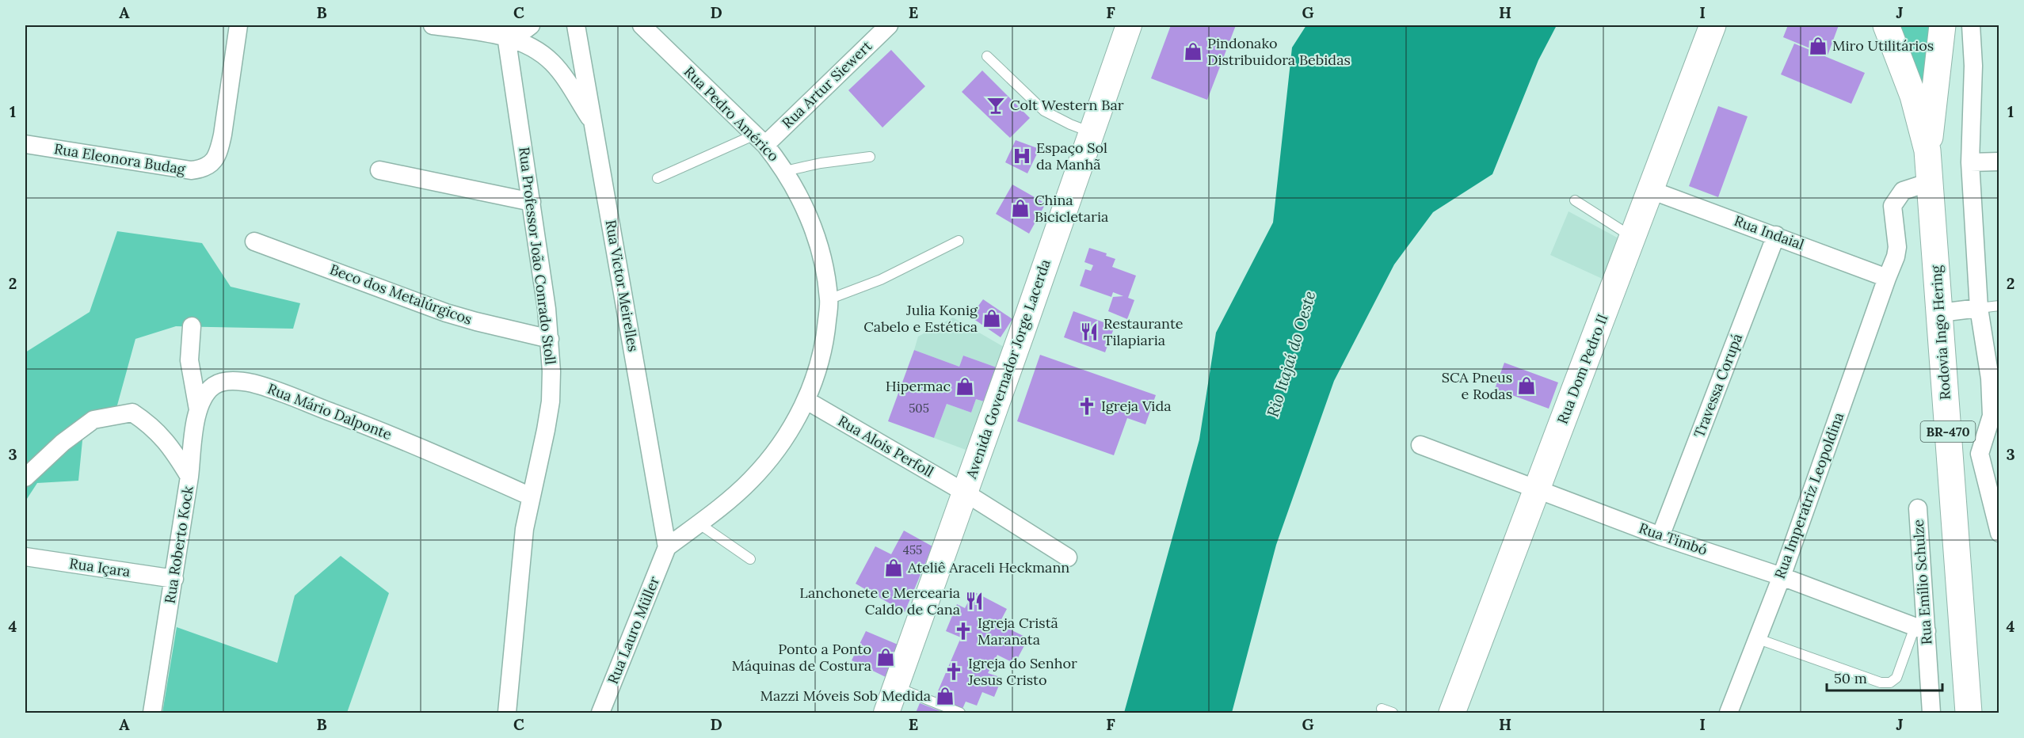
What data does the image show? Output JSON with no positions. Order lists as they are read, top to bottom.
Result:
{
  "streets": {
    "main road": [
      "Rodovia Ingo Hering",
      "Avenida Governador Jorge Lacerda",
      "Rua Dom Pedro II",
      "BR-470"
    ],
    "street": [
      "Rua Artur Siewert",
      "Rua Pedro Américo",
      "Rua Eleonora Budag",
      "Rua Indaial",
      "Rua Professor João Conrado Stoll",
      "Rua Victor Meirelles",
      "Beco dos Metalúrgicos",
      "Travessa Corupá",
      "Rua Mário Dalponte",
      "Rua Alois Perfoll",
      "Rua Imperatriz Leopoldina",
      "Rua Timbó",
      "Rua Roberto Kock",
      "Rua Içara",
      "Rua Emílio Schulze",
      "Rua Lauro Müller"
    ]
  },
  "crossings": [
    ["Rua Artur Siewert", "Rua Pedro Américo"],
    ["Rua Pedro Américo", "Rua Victor Meirelles"],
    ["Rua Pedro Américo", "Rua Alois Perfoll"],
    ["Rua Pedro Américo", "Rua Lauro Müller"],
    ["Rua Indaial", "Rua Dom Pedro II"],
    ["Rua Indaial", "Travessa Corupá"],
    ["Rua Indaial", "Rua Imperatriz Leopoldina"],
    ["Rua Professor João Conrado Stoll", "Beco dos Metalúrgicos"],
    ["Rua Professor João Conrado Stoll", "Rua Mário Dalponte"],
    ["Rua Victor Meirelles", "Rua Lauro Müller"],
    ["Rodovia Ingo Hering", "Rua Imperatriz Leopoldina"],
    ["Avenida Governador Jorge Lacerda", "Rua Alois Perfoll"],
    ["Rua Dom Pedro II", "Rua Timbó"],
    ["Travessa Corupá", "Rua Timbó"],
    ["Rua Mário Dalponte", "Rua Roberto Kock"],
    ["Rua Imperatriz Leopoldina", "Rua Timbó"],
    ["Rua Timbó", "Rua Emílio Schulze"],
    ["Rua Roberto Kock", "Rua Içara"]
  ],
  "water": ["Rio Itajaí do Oeste"],
  "places": {
    "shop": [
      "Miro Utilitários",
      "Pindonako Distribuidora Bebidas",
      "China Bicicletaria",
      "Julia Konig Cabelo e Estética",
      "SCA Pneus e Rodas",
      "Hipermac",
      "Ateliê Araceli Heckmann",
      "Ponto a Ponto Máquinas de Costura",
      "Mazzi Móveis Sob Medida"
    ],
    "bar": ["Colt Western Bar"],
    "hospital": ["Espaço Sol da Manhã"],
    "restaurant": ["Restaurante Tilapiaria", "Lanchonete e Mercearia Caldo de Cana"],
    "church": ["Igreja Vida", "Igreja Cristã Maranata", "Igreja do Senhor Jesus Cristo"]
  },
  "house_numbers": ["505", "455"],
  "scale_bar": "50 m",
  "grid": {
    "columns": [
      "A",
      "B",
      "C",
      "D",
      "E",
      "F",
      "G",
      "H",
      "I",
      "J"
    ],
    "rows": [
      "1",
      "2",
      "3",
      "4"
    ]
  }
}
